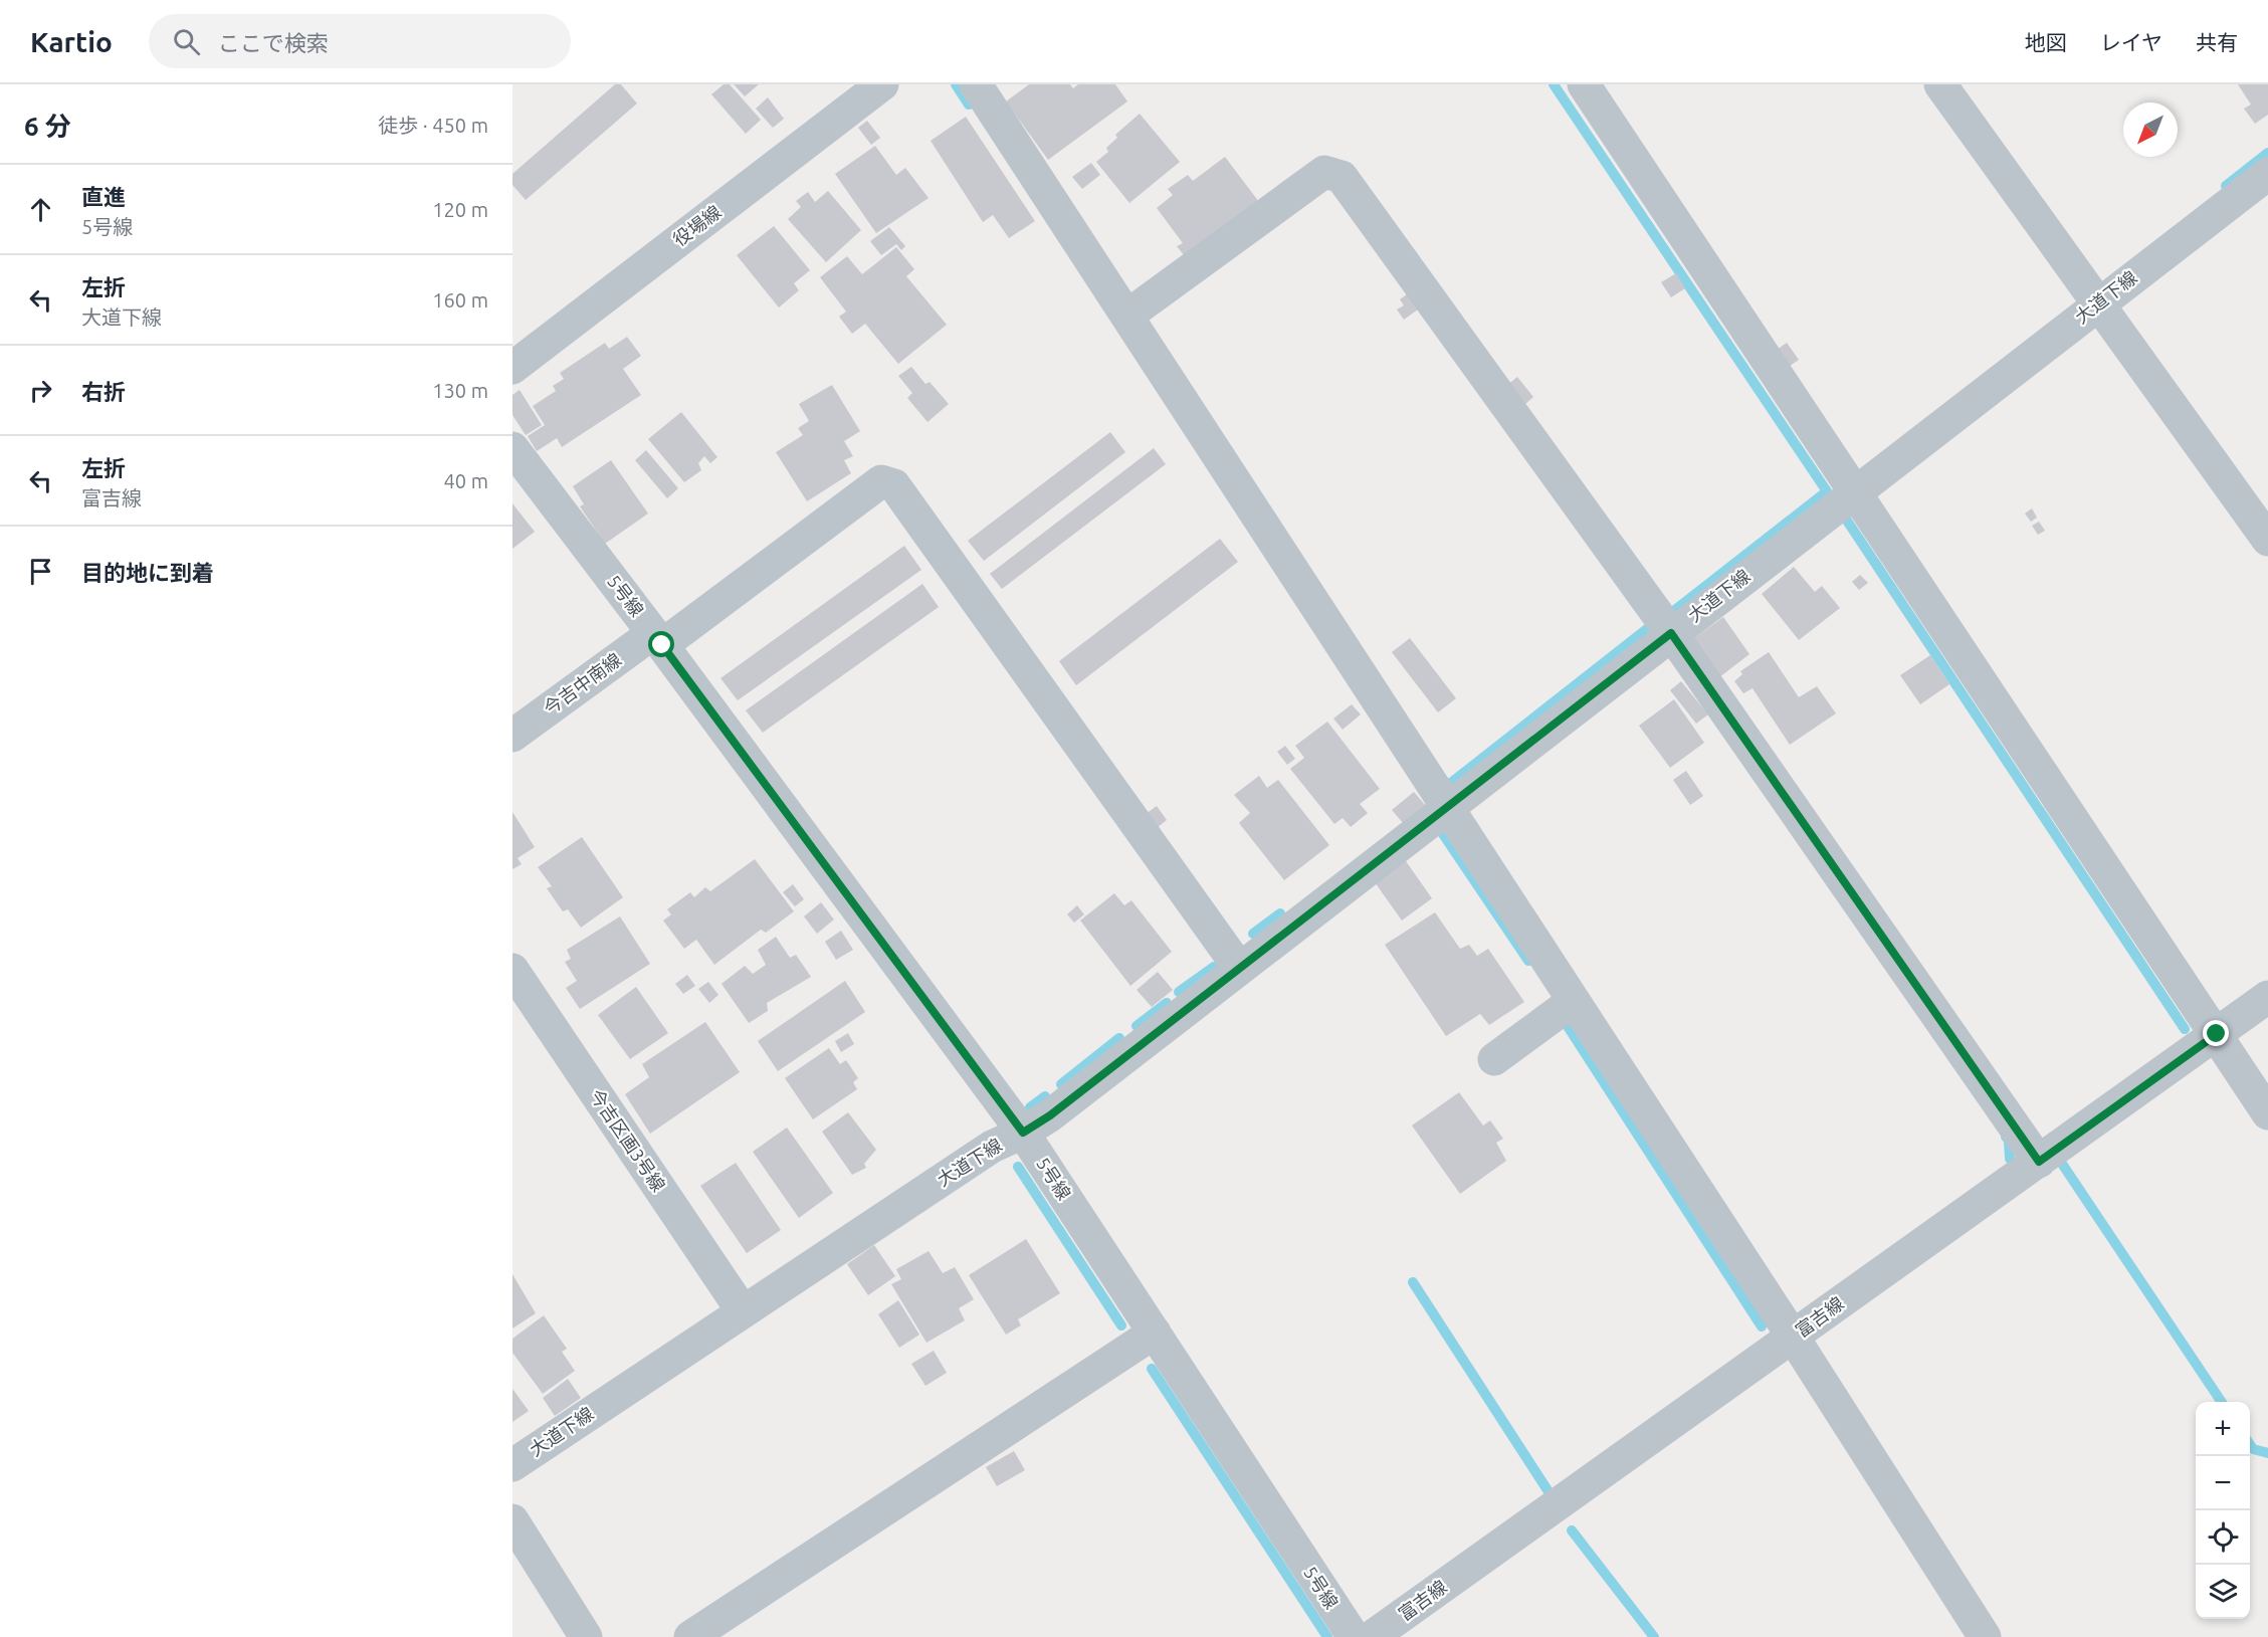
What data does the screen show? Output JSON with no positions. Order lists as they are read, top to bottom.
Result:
{
  "streets": {
    "street": [
      "役場線",
      "大道下線",
      "5号線",
      "今吉中南線",
      "今吉区画3号線",
      "富吉線"
    ]
  },
  "crossings": [
    ["大道下線", "5号線"],
    ["大道下線", "今吉中南線"],
    ["大道下線", "今吉区画3号線"],
    ["5号線", "今吉中南線"]
  ],
  "north": "bottom left",
  "page": {
    "header": "Kartio",
    "search": "ここで検索",
    "nav": ["地図", "レイヤ", "共有"],
    "heading": ["6 分", "徒歩 · 450 m"],
    "list": [
      ["直進", "5号線", "120 m"],
      ["左折", "大道下線", "160 m"],
      ["右折", "130 m"],
      ["左折", "富吉線", "40 m"],
      "目的地に到着"
    ],
    "map_buttons": ["+", "−"]
  }
}
